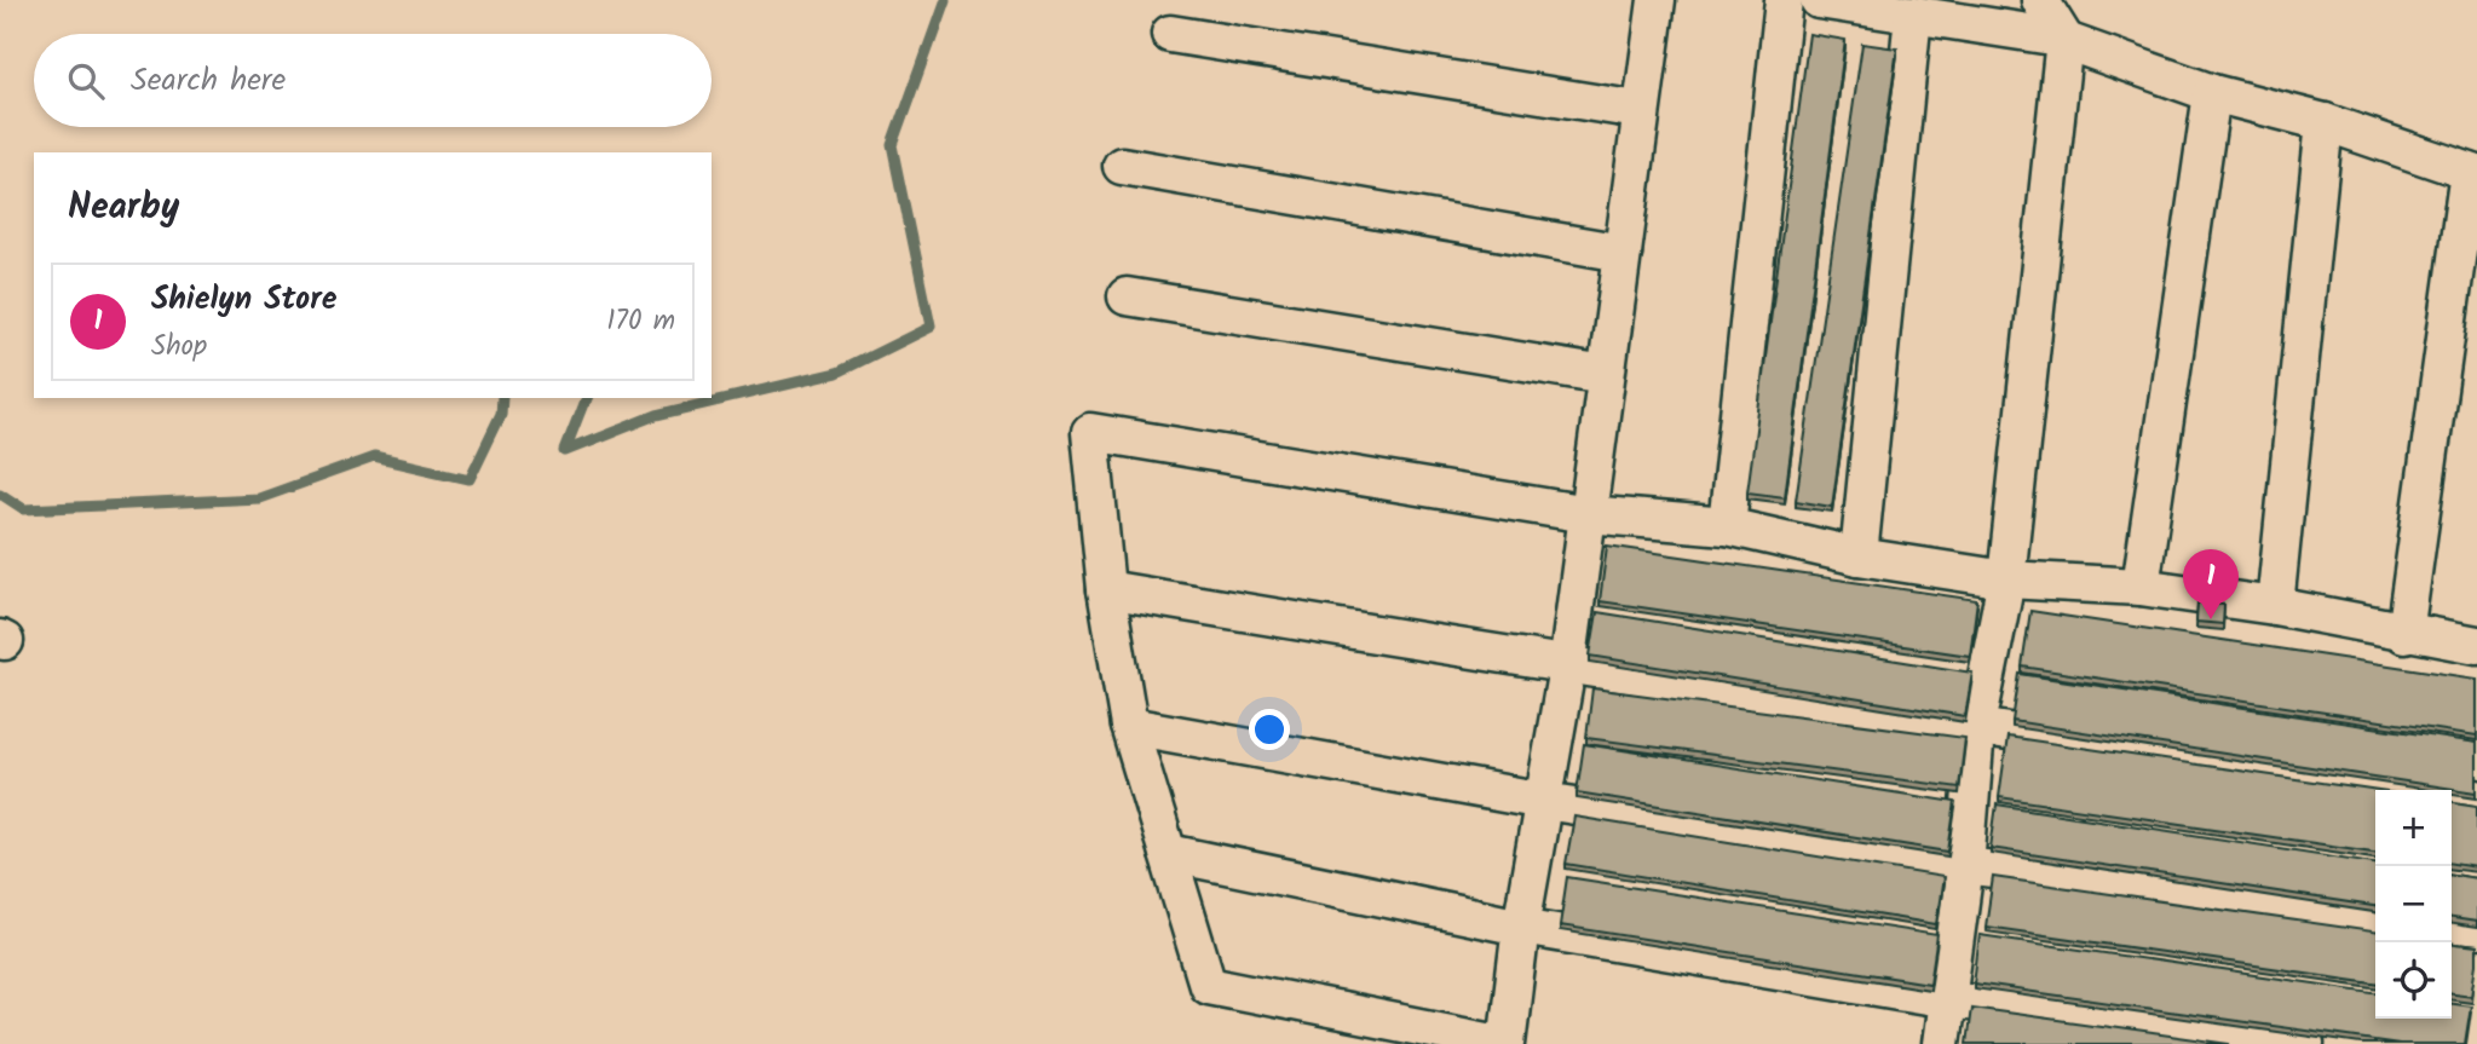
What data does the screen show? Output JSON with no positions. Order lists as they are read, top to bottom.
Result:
{
  "page": {
    "search": "Search here",
    "heading": "Nearby",
    "list": [
      {
        "mark": "1",
        "name": "Shielyn Store",
        "note": "Shop",
        "value": "170 m"
      }
    ],
    "pins": "1",
    "map_buttons": ["+", "−"]
  }
}
